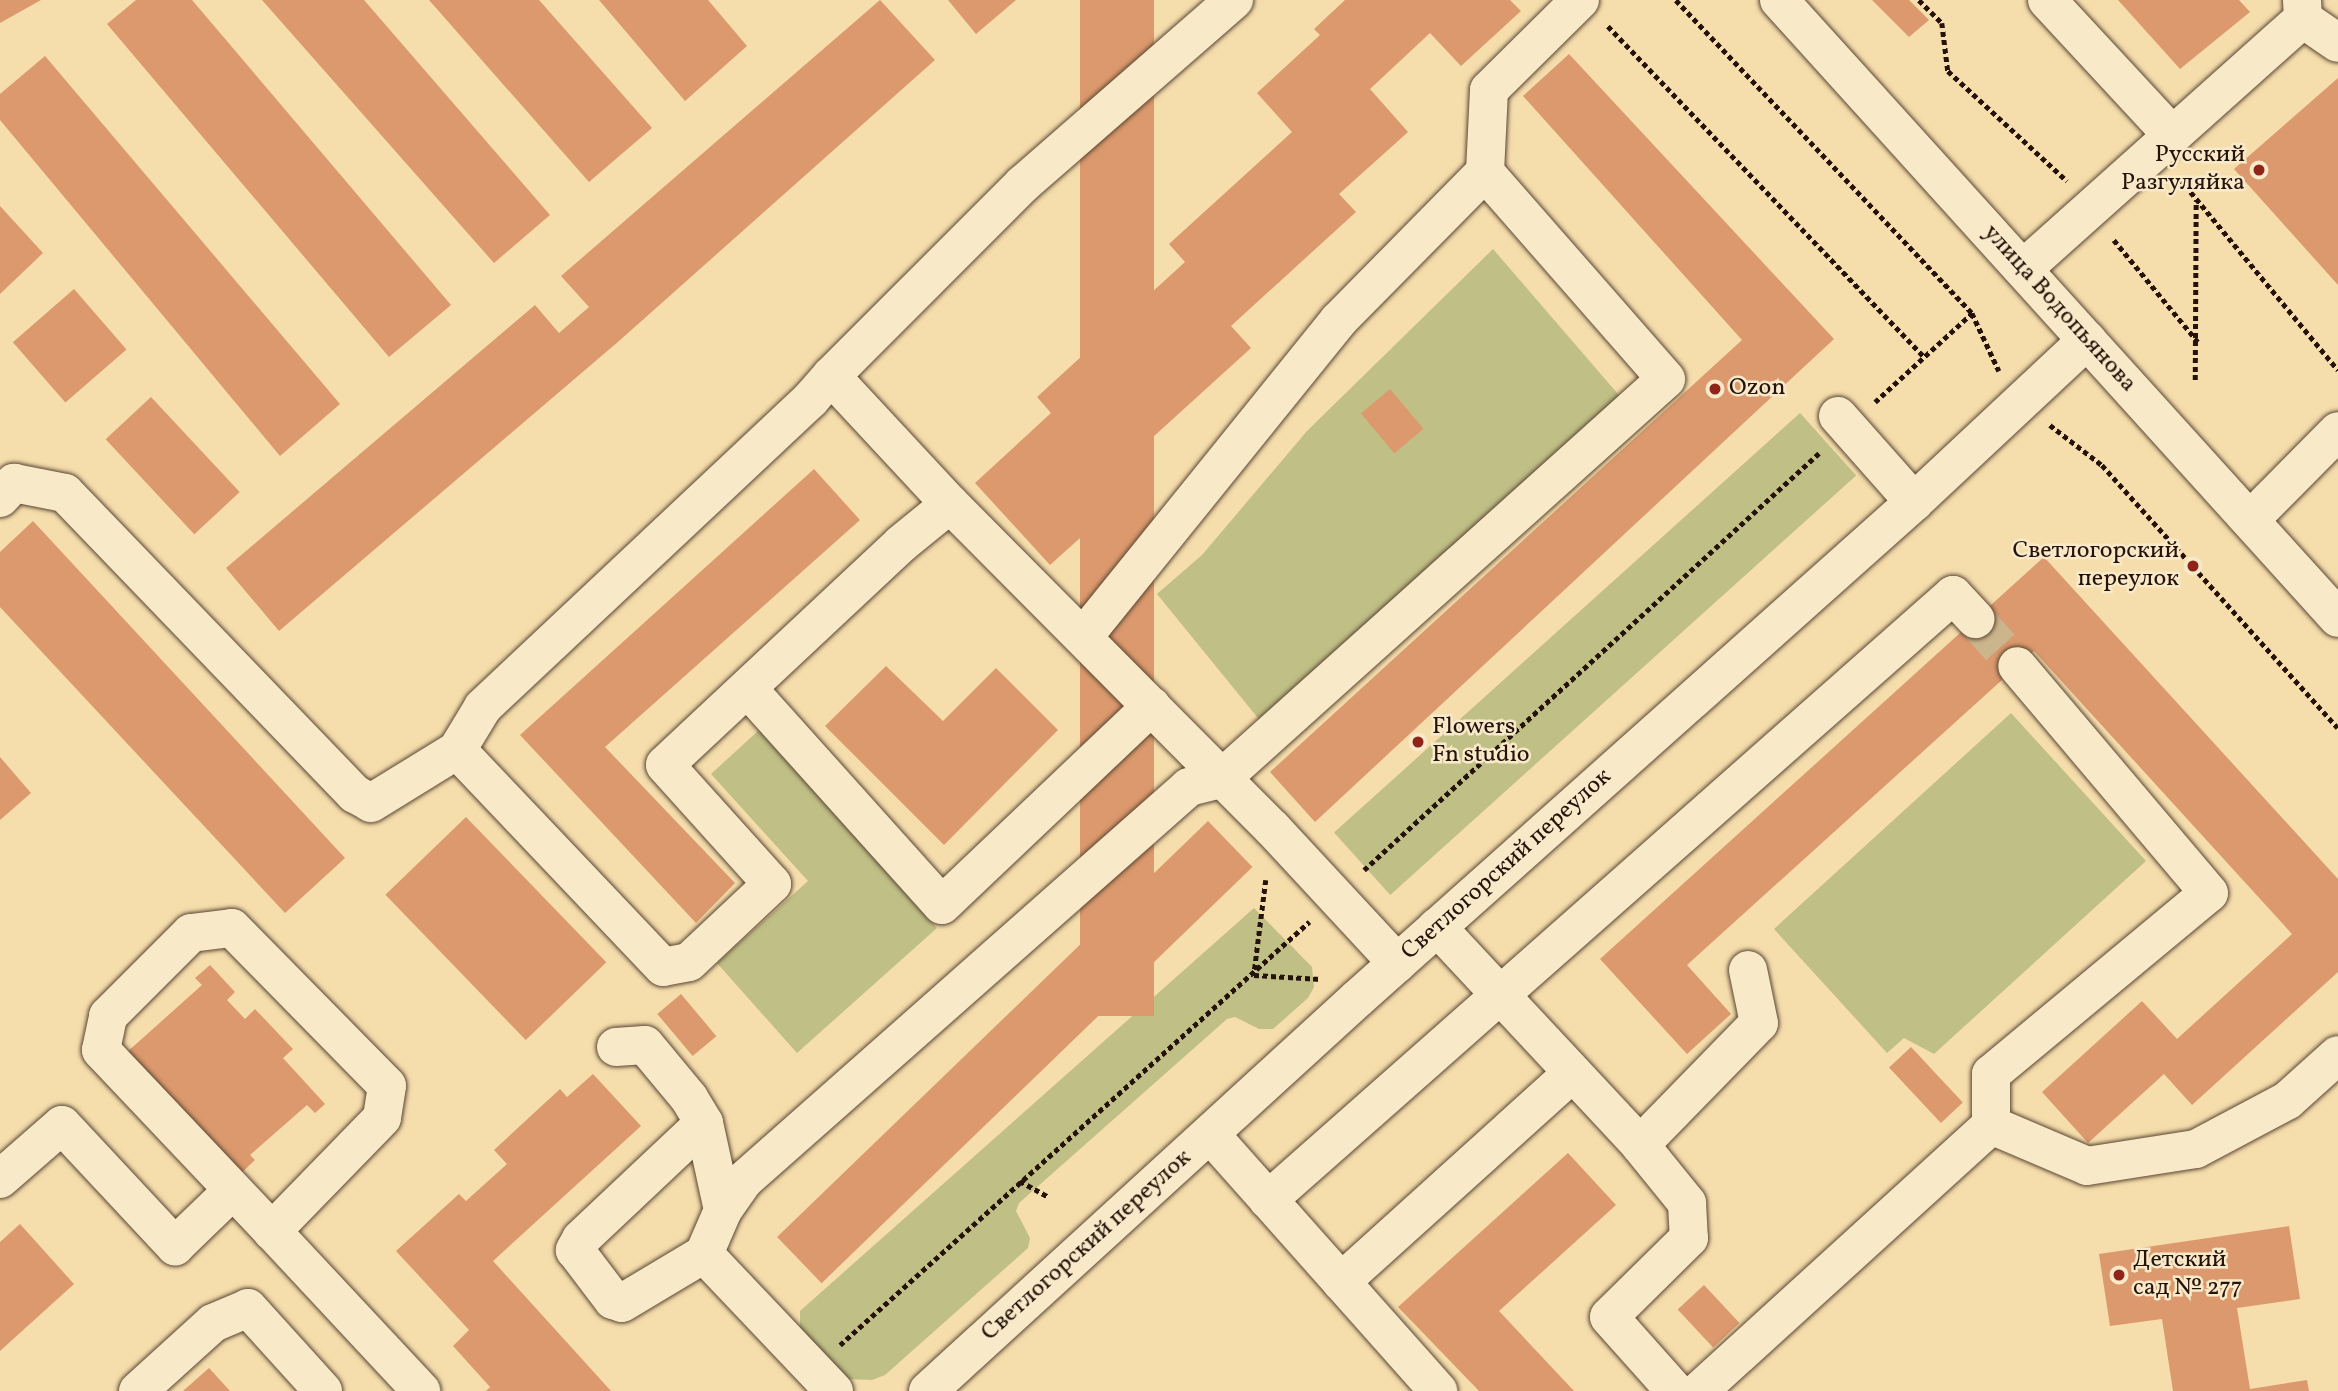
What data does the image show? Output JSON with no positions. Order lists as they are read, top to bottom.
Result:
{
  "streets": {
    "street": ["улица Водопьянова", "Светлогорский переулок"]
  },
  "crossings": [
    ["улица Водопьянова", "Светлогорский переулок"]
  ],
  "places": [
    "Русский Разгуляйка",
    "Ozon",
    "Светлогорский переулок",
    "Flowers Fn studio",
    "Детский сад № 277"
  ]
}
